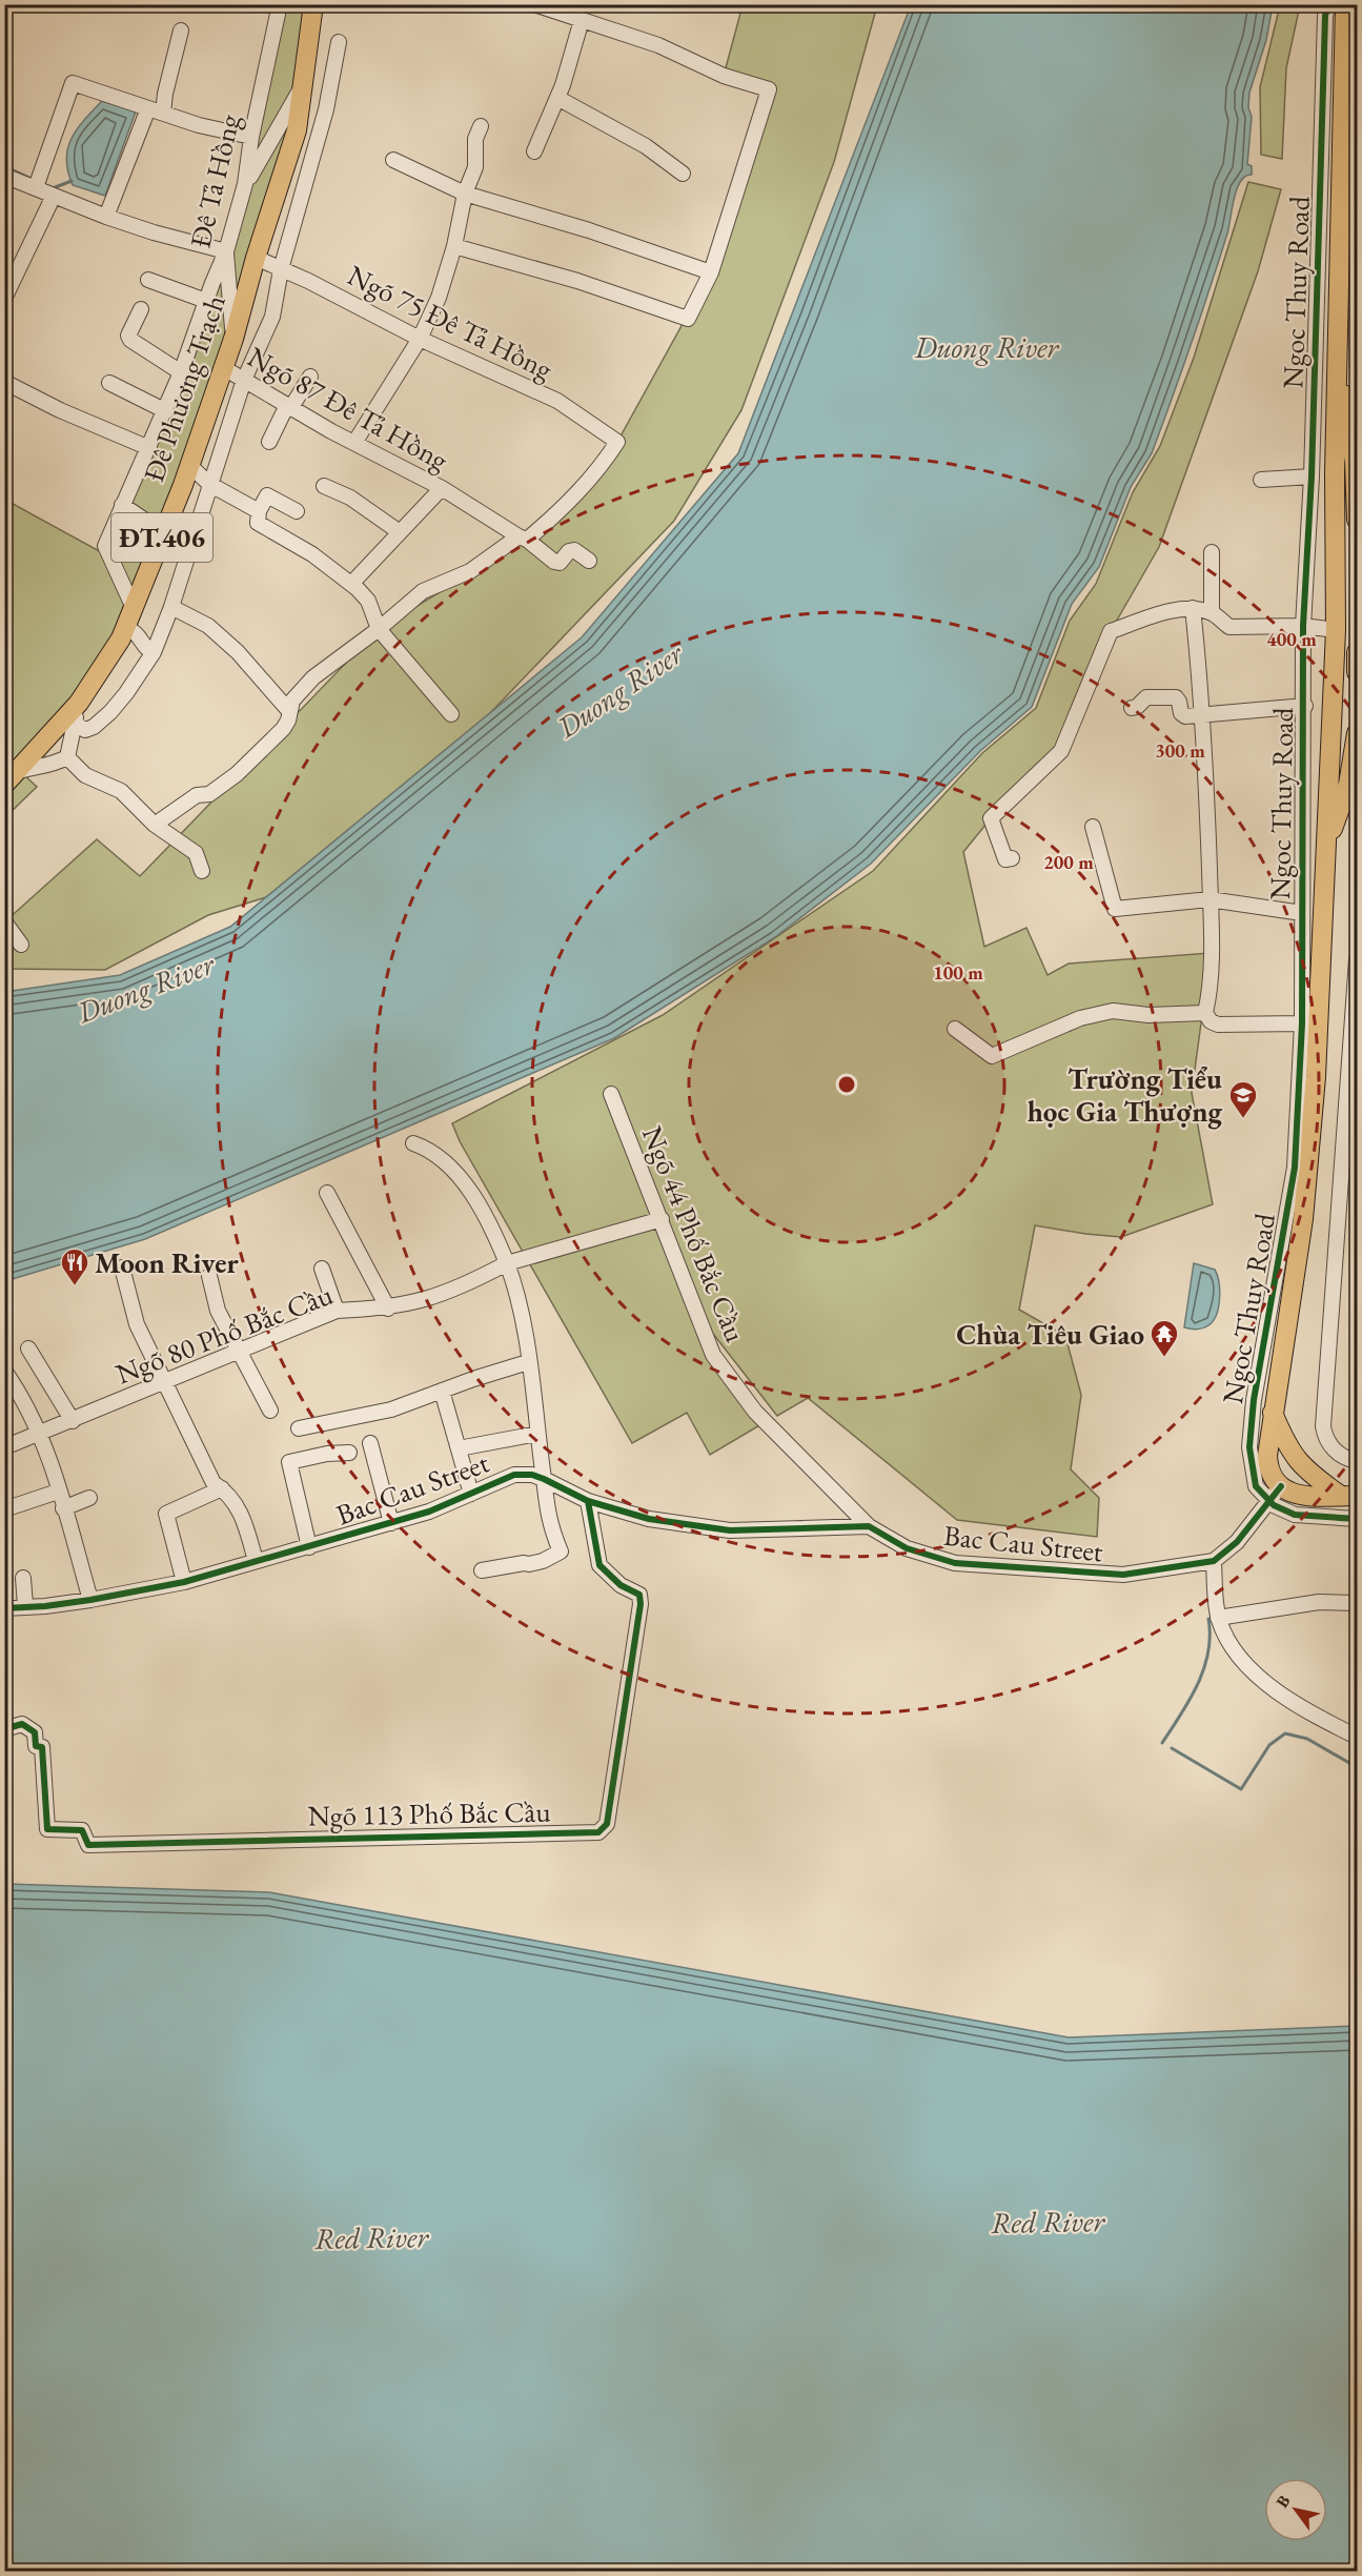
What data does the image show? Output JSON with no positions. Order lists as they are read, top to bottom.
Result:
{
  "streets": {
    "main road": ["Ngoc Thuy Road", "Đê Phương Trạch", "ĐT.406"],
    "street": [
      "Đê Tả Hồng",
      "Ngõ 75 Đê Tả Hồng",
      "Ngõ 87 Đê Tả Hồng",
      "Ngõ 44 Phố Bắc Cầu",
      "Ngõ 80 Phố Bắc Cầu",
      "Bac Cau Street",
      "Ngõ 113 Phố Bắc Cầu"
    ]
  },
  "crossings": [
    ["Đê Tả Hồng", "Đê Phương Trạch"],
    ["Ngõ 75 Đê Tả Hồng", "Đê Phương Trạch"],
    ["Ngõ 75 Đê Tả Hồng", "Ngõ 87 Đê Tả Hồng"],
    ["Đê Phương Trạch", "Ngõ 87 Đê Tả Hồng"],
    ["Ngõ 44 Phố Bắc Cầu", "Ngõ 80 Phố Bắc Cầu"],
    ["Ngõ 44 Phố Bắc Cầu", "Bac Cau Street"],
    ["Bac Cau Street", "Ngõ 113 Phố Bắc Cầu"]
  ],
  "water": ["Duong River", "Red River"],
  "places": {
    "school or university": ["Trường Tiểu học Gia Thượng"],
    "restaurant": ["Moon River"],
    "temple": ["Chùa Tiêu Giao"]
  },
  "north": "top left",
  "rings": [
    "400 m",
    "300 m",
    "200 m",
    "100 m"
  ]
}
